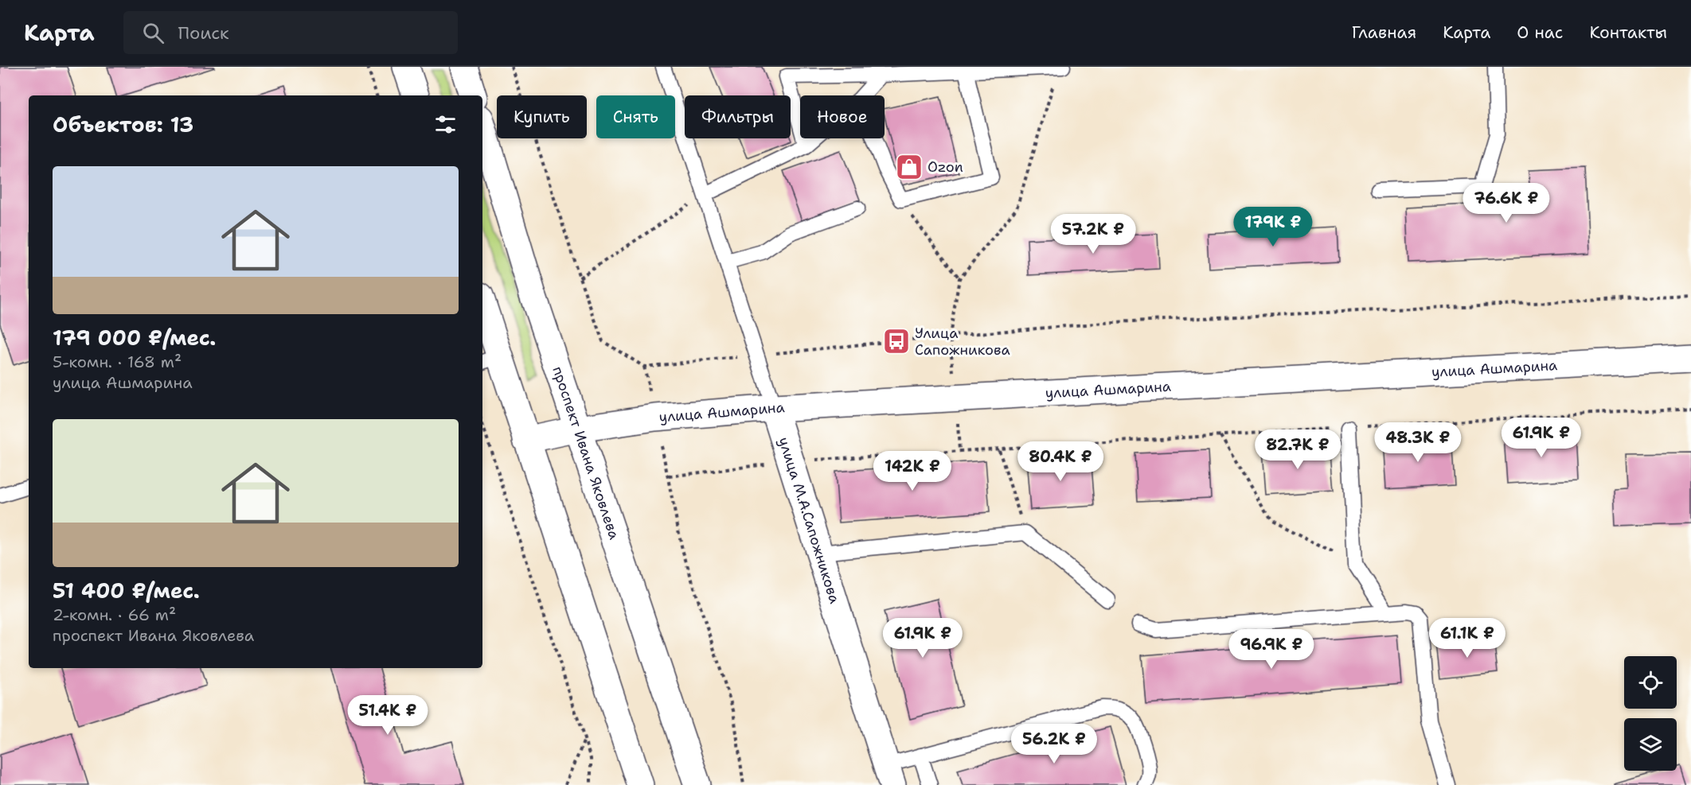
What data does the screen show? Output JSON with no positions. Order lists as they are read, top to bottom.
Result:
{
  "streets": {
    "main road": ["улица Ашмарина", "проспект Ивана Яковлева", "улица М.А.Сапожникова"]
  },
  "crossings": [
    ["улица Ашмарина", "проспект Ивана Яковлева"],
    ["улица Ашмарина", "улица М.А.Сапожникова"]
  ],
  "places": {
    "shop": ["Ozon"],
    "bus stop": ["Улица Сапожникова"]
  },
  "page": {
    "header": "Карта",
    "search": "Поиск",
    "nav": [
      "Главная",
      "Карта",
      "О нас",
      "Контакты"
    ],
    "chip": [
      "Купить",
      "Снять",
      "Фильтры",
      "Новое"
    ],
    "heading": "Объектов: 13",
    "list": [
      {
        "name": "179 000 ₽/мес.",
        "note": "5-комн. · 168 m² · улица Ашмарина"
      },
      {
        "name": "51 400 ₽/мес.",
        "note": "2-комн. · 66 m² · проспект Ивана Яковлева"
      }
    ],
    "price": [
      "76.6K ₽",
      "179K ₽",
      "57.2K ₽",
      "61.9K ₽",
      "48.3K ₽",
      "82.7K ₽",
      "80.4K ₽",
      "142K ₽",
      "61.9K ₽",
      "61.1K ₽",
      "96.9K ₽",
      "51.4K ₽",
      "56.2K ₽"
    ]
  }
}
